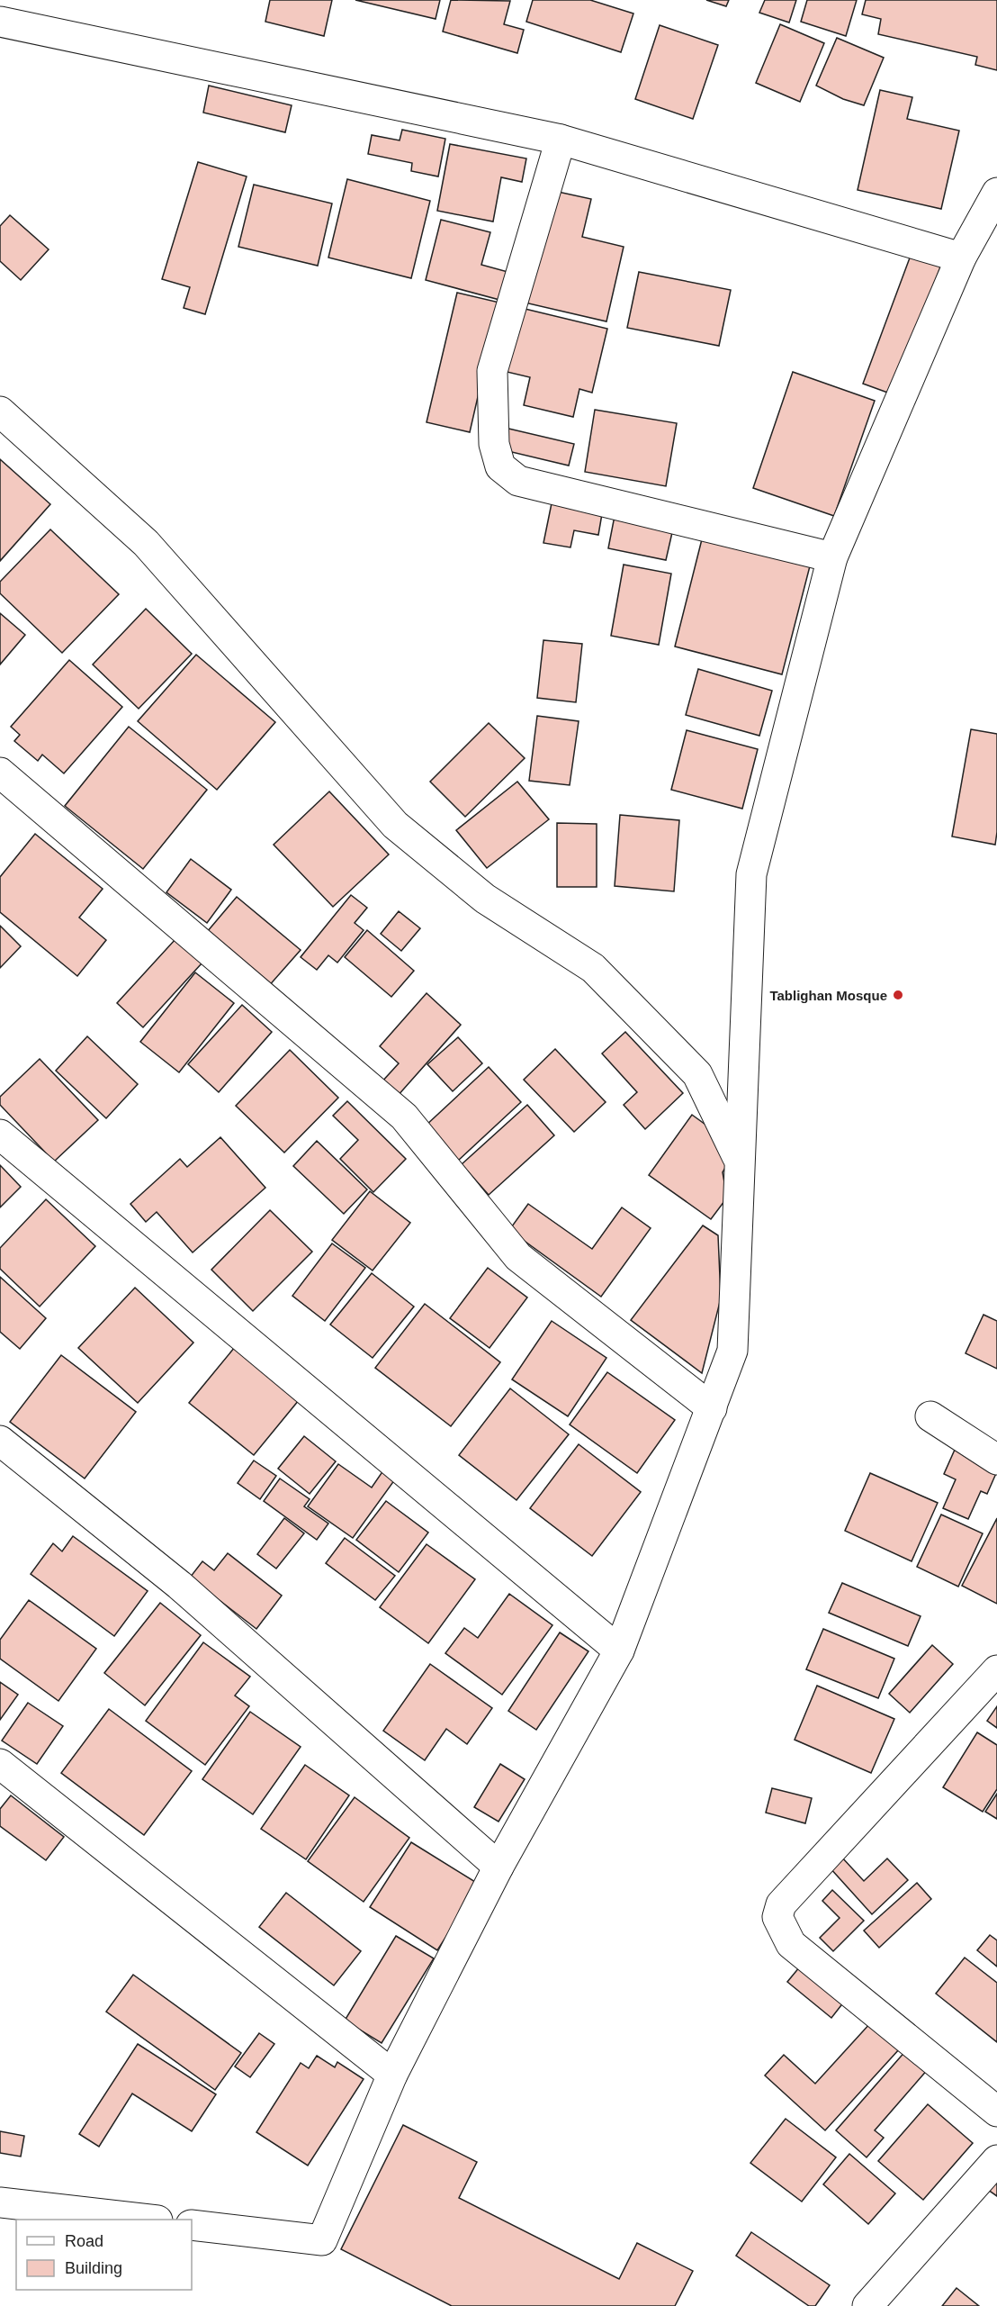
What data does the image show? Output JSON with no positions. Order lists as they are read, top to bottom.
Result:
{
  "places": ["Tablighan Mosque"],
  "legend": ["Road", "Building"]
}
